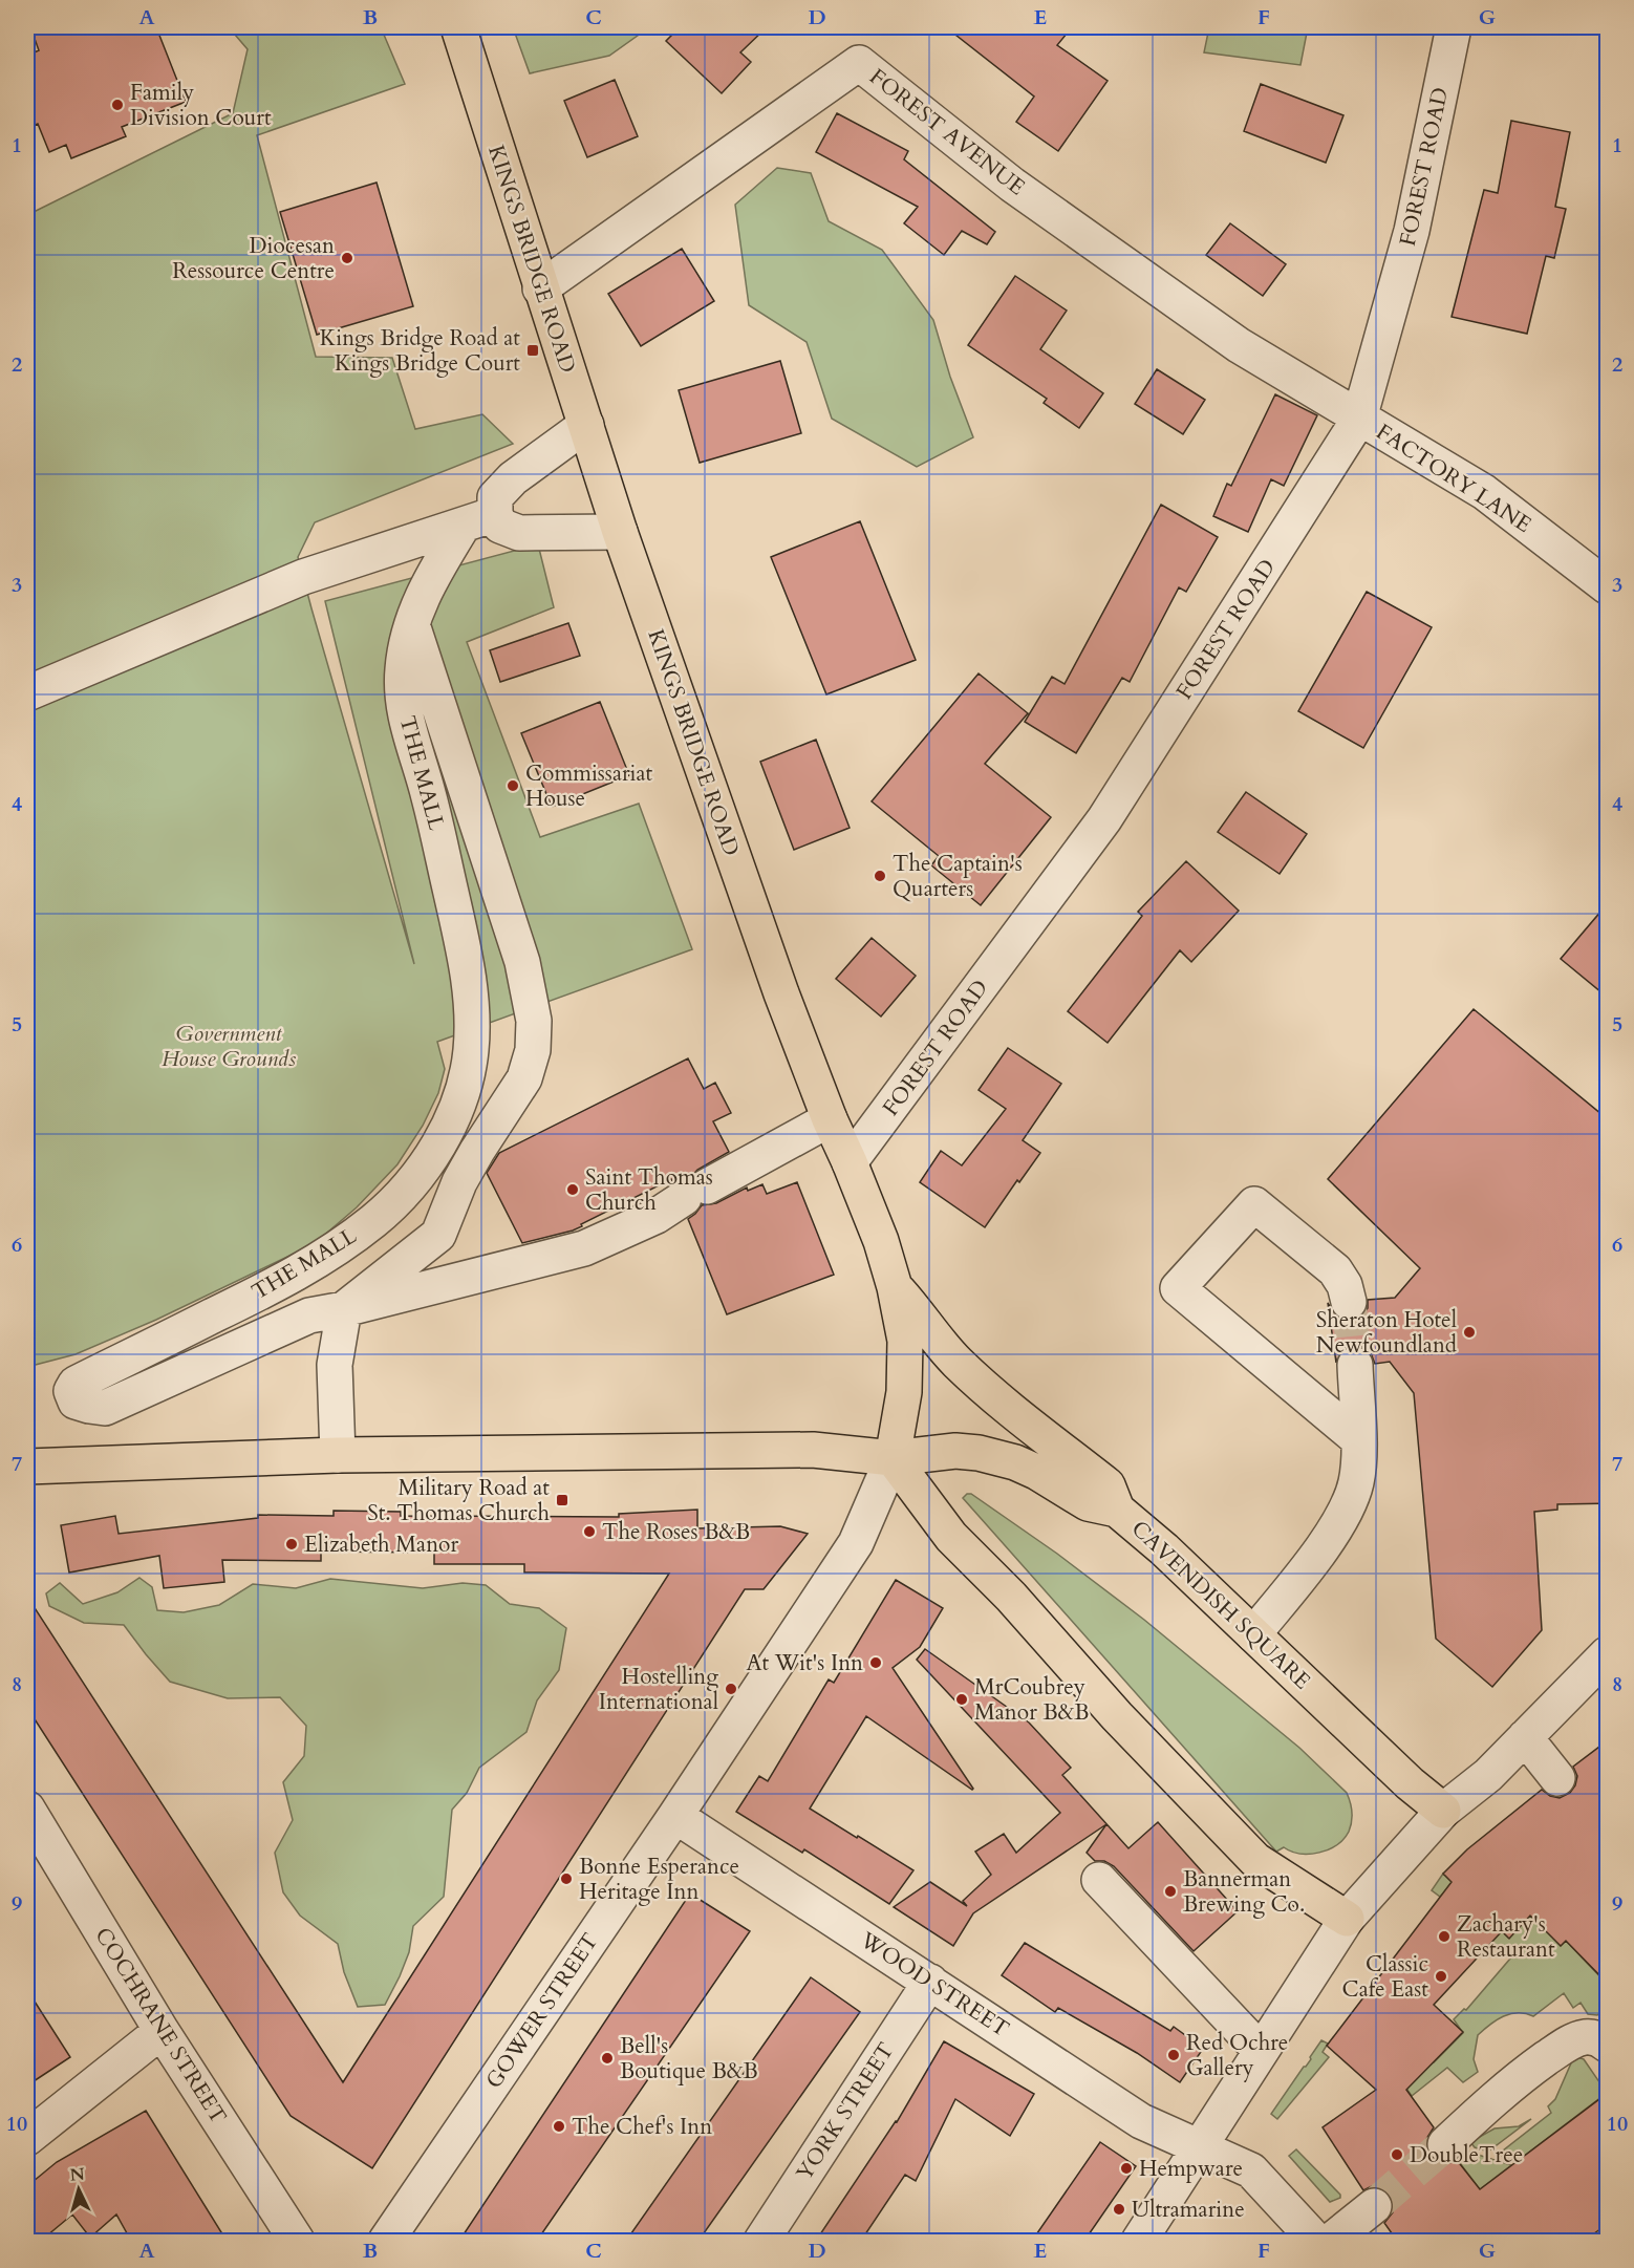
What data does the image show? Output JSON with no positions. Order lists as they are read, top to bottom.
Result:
{
  "streets": {
    "main road": ["KINGS BRIDGE ROAD", "CAVENDISH SQUARE"],
    "street": [
      "FOREST AVENUE",
      "FOREST ROAD",
      "FACTORY LANE",
      "THE MALL",
      "WOOD STREET",
      "GOWER STREET",
      "COCHRANE STREET",
      "YORK STREET"
    ]
  },
  "crossings": [
    ["FOREST AVENUE", "FOREST ROAD"],
    ["FOREST AVENUE", "KINGS BRIDGE ROAD"],
    ["FOREST AVENUE", "FACTORY LANE"],
    ["FOREST ROAD", "KINGS BRIDGE ROAD"],
    ["FOREST ROAD", "FACTORY LANE"],
    ["KINGS BRIDGE ROAD", "CAVENDISH SQUARE"],
    ["KINGS BRIDGE ROAD", "GOWER STREET"],
    ["CAVENDISH SQUARE", "GOWER STREET"],
    ["WOOD STREET", "GOWER STREET"],
    ["WOOD STREET", "YORK STREET"]
  ],
  "parks": ["Government House Grounds"],
  "places": {
    "other": [
      "Family Division Court",
      "Diocesan Ressource Centre",
      "Commissariat House",
      "The Captain's Quarters",
      "Saint Thomas Church",
      "Sheraton Hotel Newfoundland",
      "The Roses B&B",
      "Elizabeth Manor",
      "At Wit's Inn",
      "Hostelling International",
      "MrCoubrey Manor B&B",
      "Bonne Esperance Heritage Inn",
      "Bannerman Brewing Co.",
      "Zachary's Restaurant",
      "Classic Cafe East",
      "Red Ochre Gallery",
      "Bell's Boutique B&B",
      "The Chef's Inn",
      "DoubleTree",
      "Hempware",
      "Ultramarine"
    ],
    "transit": ["Kings Bridge Road at Kings Bridge Court", "Military Road at St. Thomas Church"]
  },
  "north": "top",
  "grid": {
    "columns": [
      "A",
      "B",
      "C",
      "D",
      "E",
      "F",
      "G"
    ],
    "rows": [
      "1",
      "2",
      "3",
      "4",
      "5",
      "6",
      "7",
      "8",
      "9",
      "10"
    ]
  }
}
